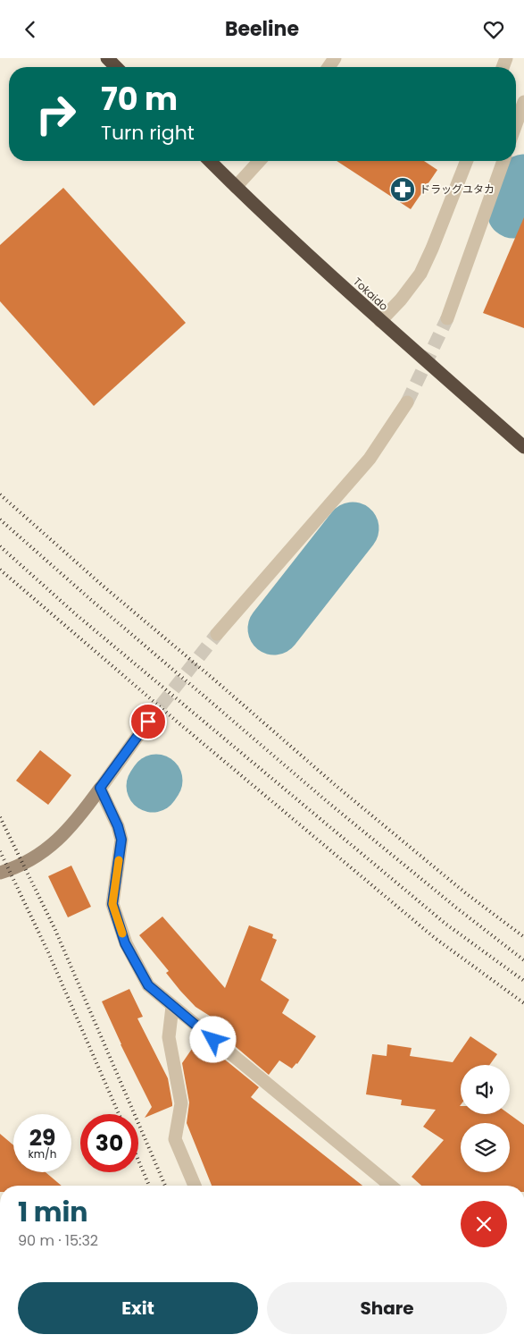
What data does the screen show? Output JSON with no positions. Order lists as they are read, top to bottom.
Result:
{
  "streets": {
    "highway": ["Tokaido"]
  },
  "places": {
    "pharmacy": ["ドラッグユタカ"]
  },
  "page": {
    "header": "Beeline",
    "turn": ["70 m", "Turn right"],
    "speed": "29 km/h",
    "limit": "30",
    "heading": ["1 min", "90 m · 15:32"],
    "buttons": ["Exit", "Share"]
  }
}
